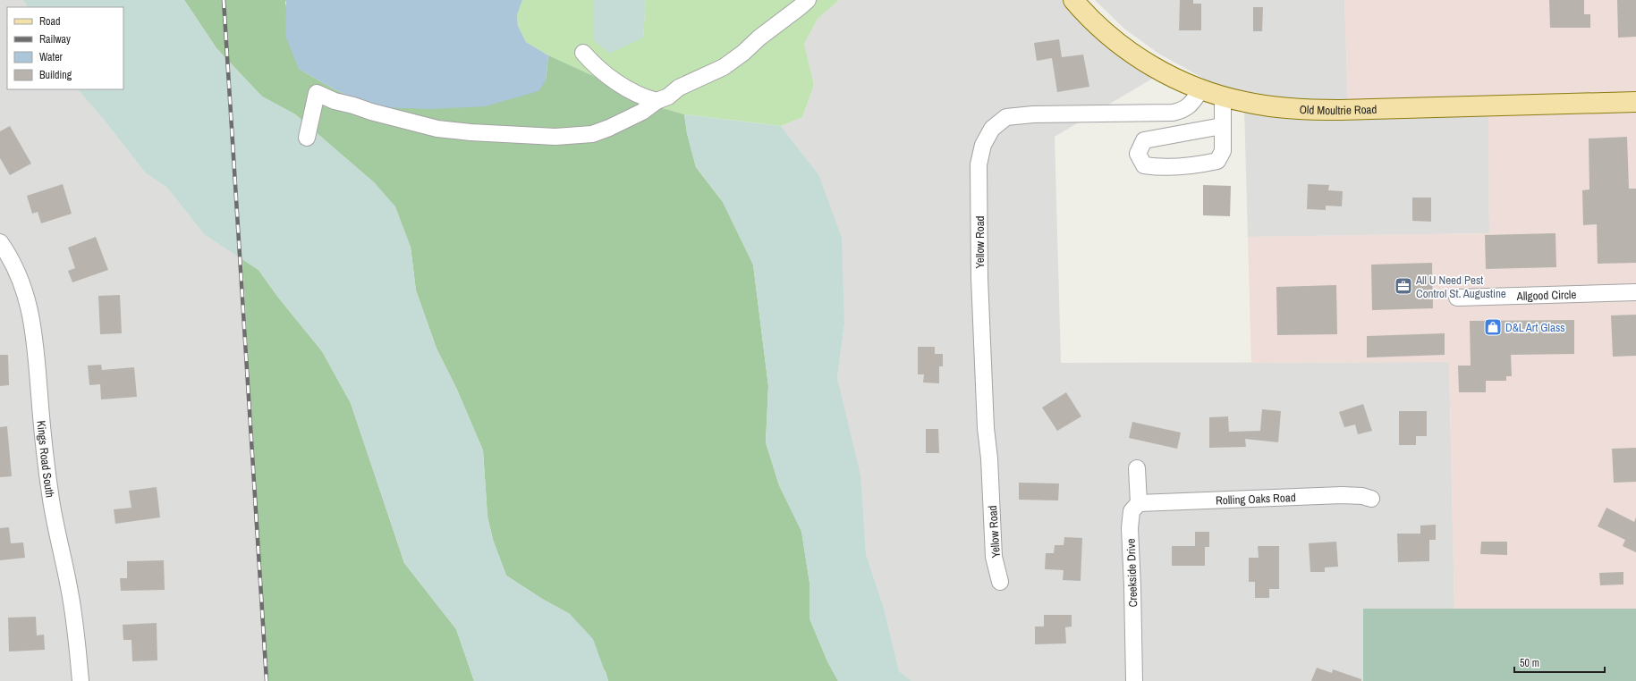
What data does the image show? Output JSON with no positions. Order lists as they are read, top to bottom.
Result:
{
  "streets": {
    "main road": ["Old Moultrie Road"],
    "street": [
      "Yellow Road",
      "Allgood Circle",
      "Kings Road South",
      "Rolling Oaks Road",
      "Creekside Drive"
    ]
  },
  "crossings": [
    ["Old Moultrie Road", "Yellow Road"],
    ["Rolling Oaks Road", "Creekside Drive"]
  ],
  "places": {
    "office": ["All U Need Pest Control St. Augustine"],
    "shop": ["D&L Art Glass"]
  },
  "legend": [
    "Road",
    "Railway",
    "Water",
    "Building"
  ],
  "scale_bar": "50 m"
}
